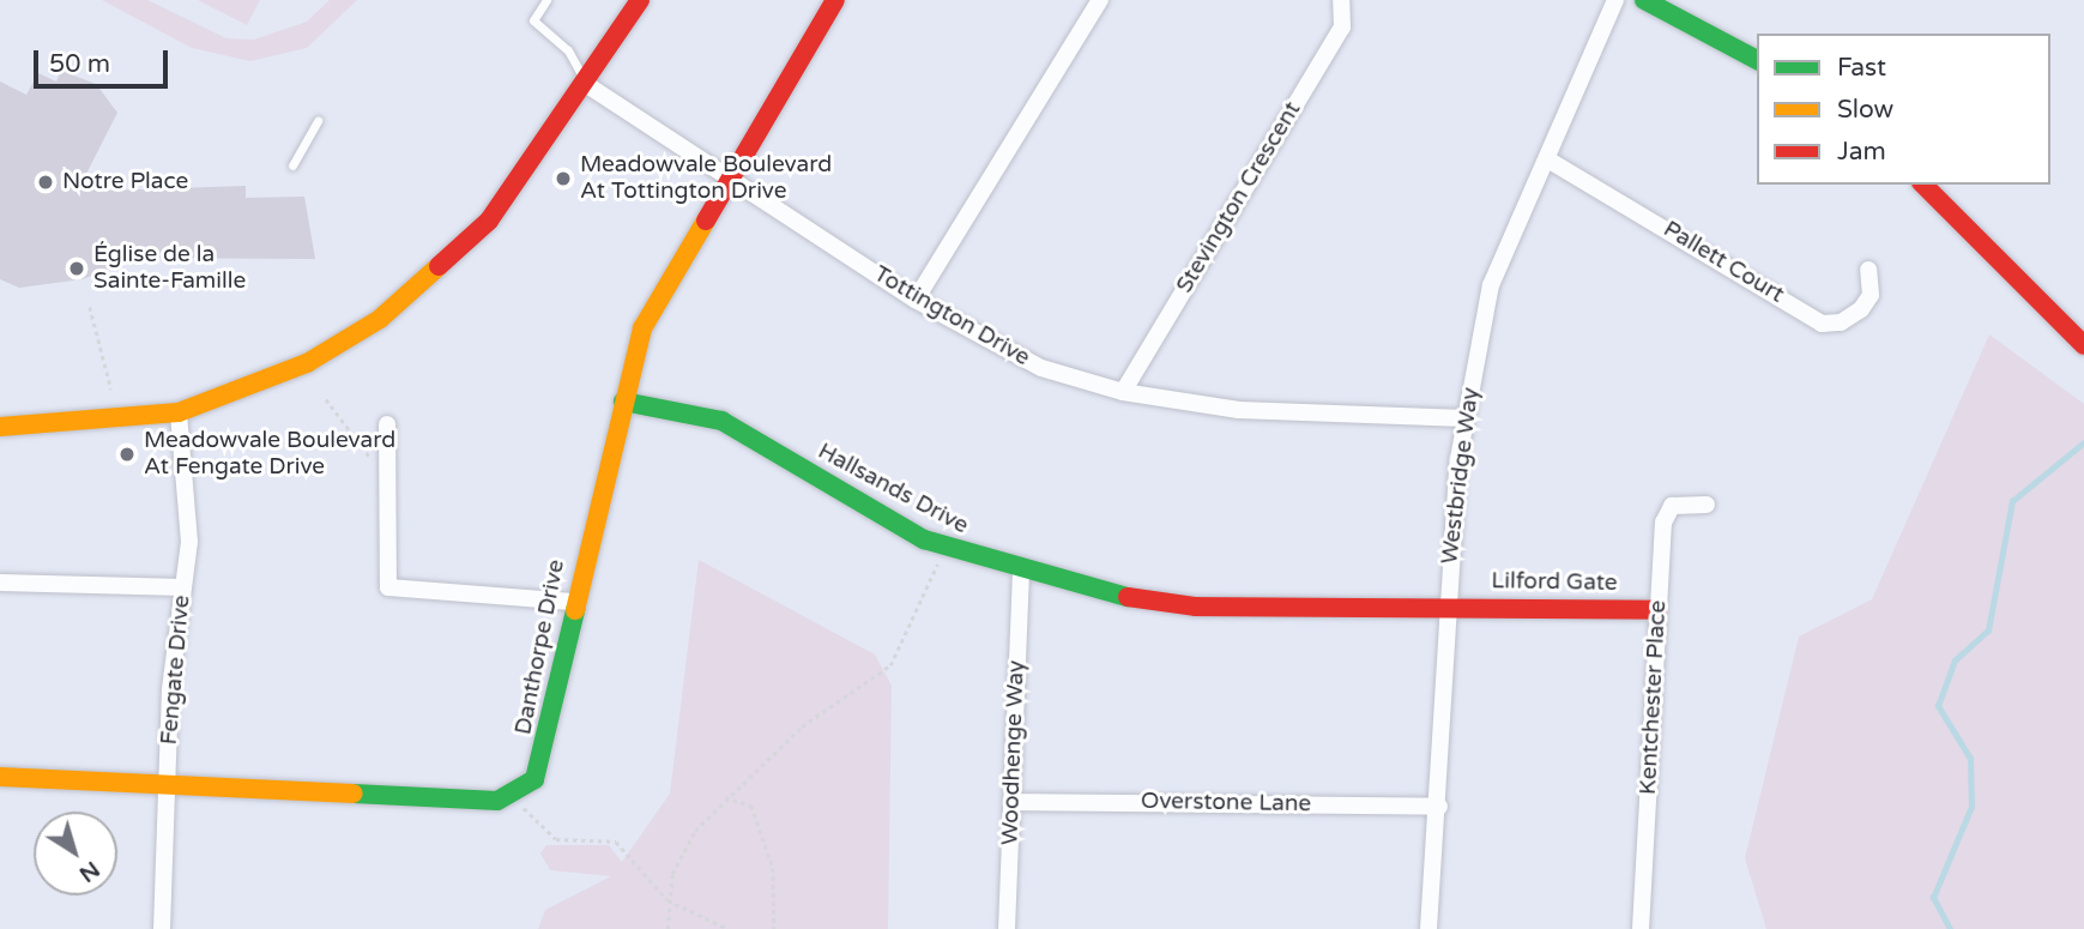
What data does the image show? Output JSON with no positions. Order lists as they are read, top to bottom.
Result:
{
  "streets": {
    "street": [
      "Stevington Crescent",
      "Pallett Court",
      "Tottington Drive",
      "Westbridge Way",
      "Hallsands Drive",
      "Lilford Gate",
      "Danthorpe Drive",
      "Fengate Drive",
      "Kentchester Place",
      "Woodhenge Way",
      "Overstone Lane"
    ]
  },
  "crossings": [
    ["Stevington Crescent", "Tottington Drive"],
    ["Pallett Court", "Westbridge Way"],
    ["Tottington Drive", "Westbridge Way"],
    ["Tottington Drive", "Danthorpe Drive"],
    ["Westbridge Way", "Hallsands Drive"],
    ["Westbridge Way", "Lilford Gate"],
    ["Westbridge Way", "Overstone Lane"],
    ["Hallsands Drive", "Lilford Gate"],
    ["Hallsands Drive", "Danthorpe Drive"],
    ["Hallsands Drive", "Woodhenge Way"],
    ["Lilford Gate", "Kentchester Place"],
    ["Woodhenge Way", "Overstone Lane"]
  ],
  "places": [
    "Meadowvale Boulevard At Tottington Drive",
    "Notre Place",
    "Église de la Sainte-Famille",
    "Meadowvale Boulevard At Fengate Drive"
  ],
  "legend": ["Fast", "Slow", "Jam"],
  "scale_bar": "50 m",
  "north": "bottom right"
}
